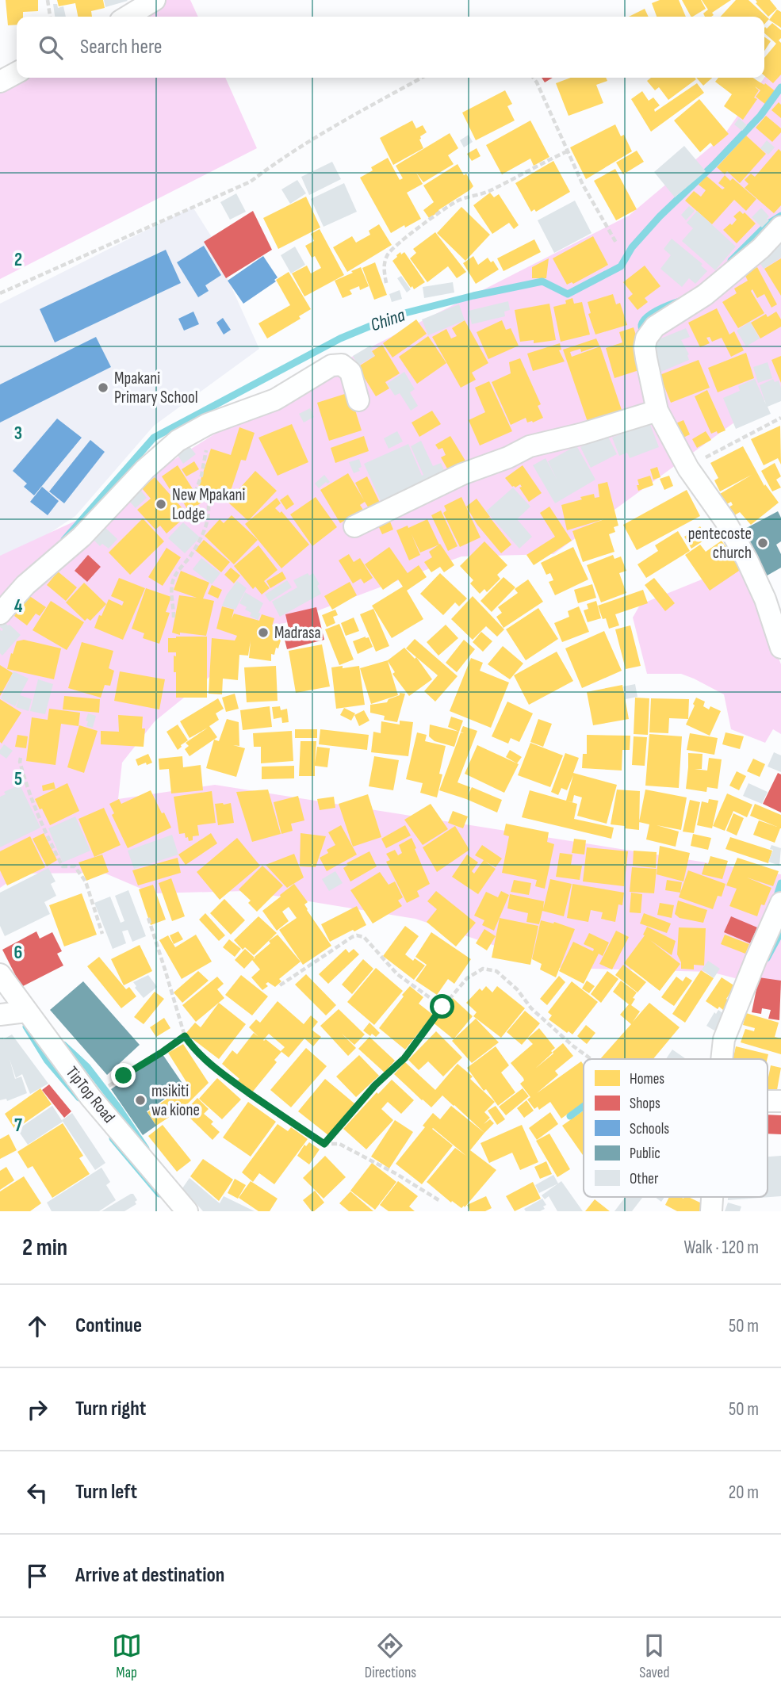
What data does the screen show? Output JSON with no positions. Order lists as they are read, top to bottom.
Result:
{
  "streets": {
    "street": ["TipTop Road"]
  },
  "water": ["China"],
  "places": [
    "Mpakani Primary School",
    "New Mpakani Lodge",
    "pentecoste church",
    "Madrasa",
    "msikiti wa kione"
  ],
  "legend": [
    "Homes",
    "Shops",
    "Schools",
    "Public",
    "Other"
  ],
  "page": {
    "search": "Search here",
    "heading": ["2 min", "Walk · 120 m"],
    "list": [
      ["Continue", "50 m"],
      ["Turn right", "50 m"],
      ["Turn left", "20 m"],
      "Arrive at destination"
    ],
    "nav": ["Map", "Directions", "Saved"]
  },
  "grid": {
    "rows": [
      "2",
      "3",
      "4",
      "5",
      "6",
      "7"
    ]
  }
}
